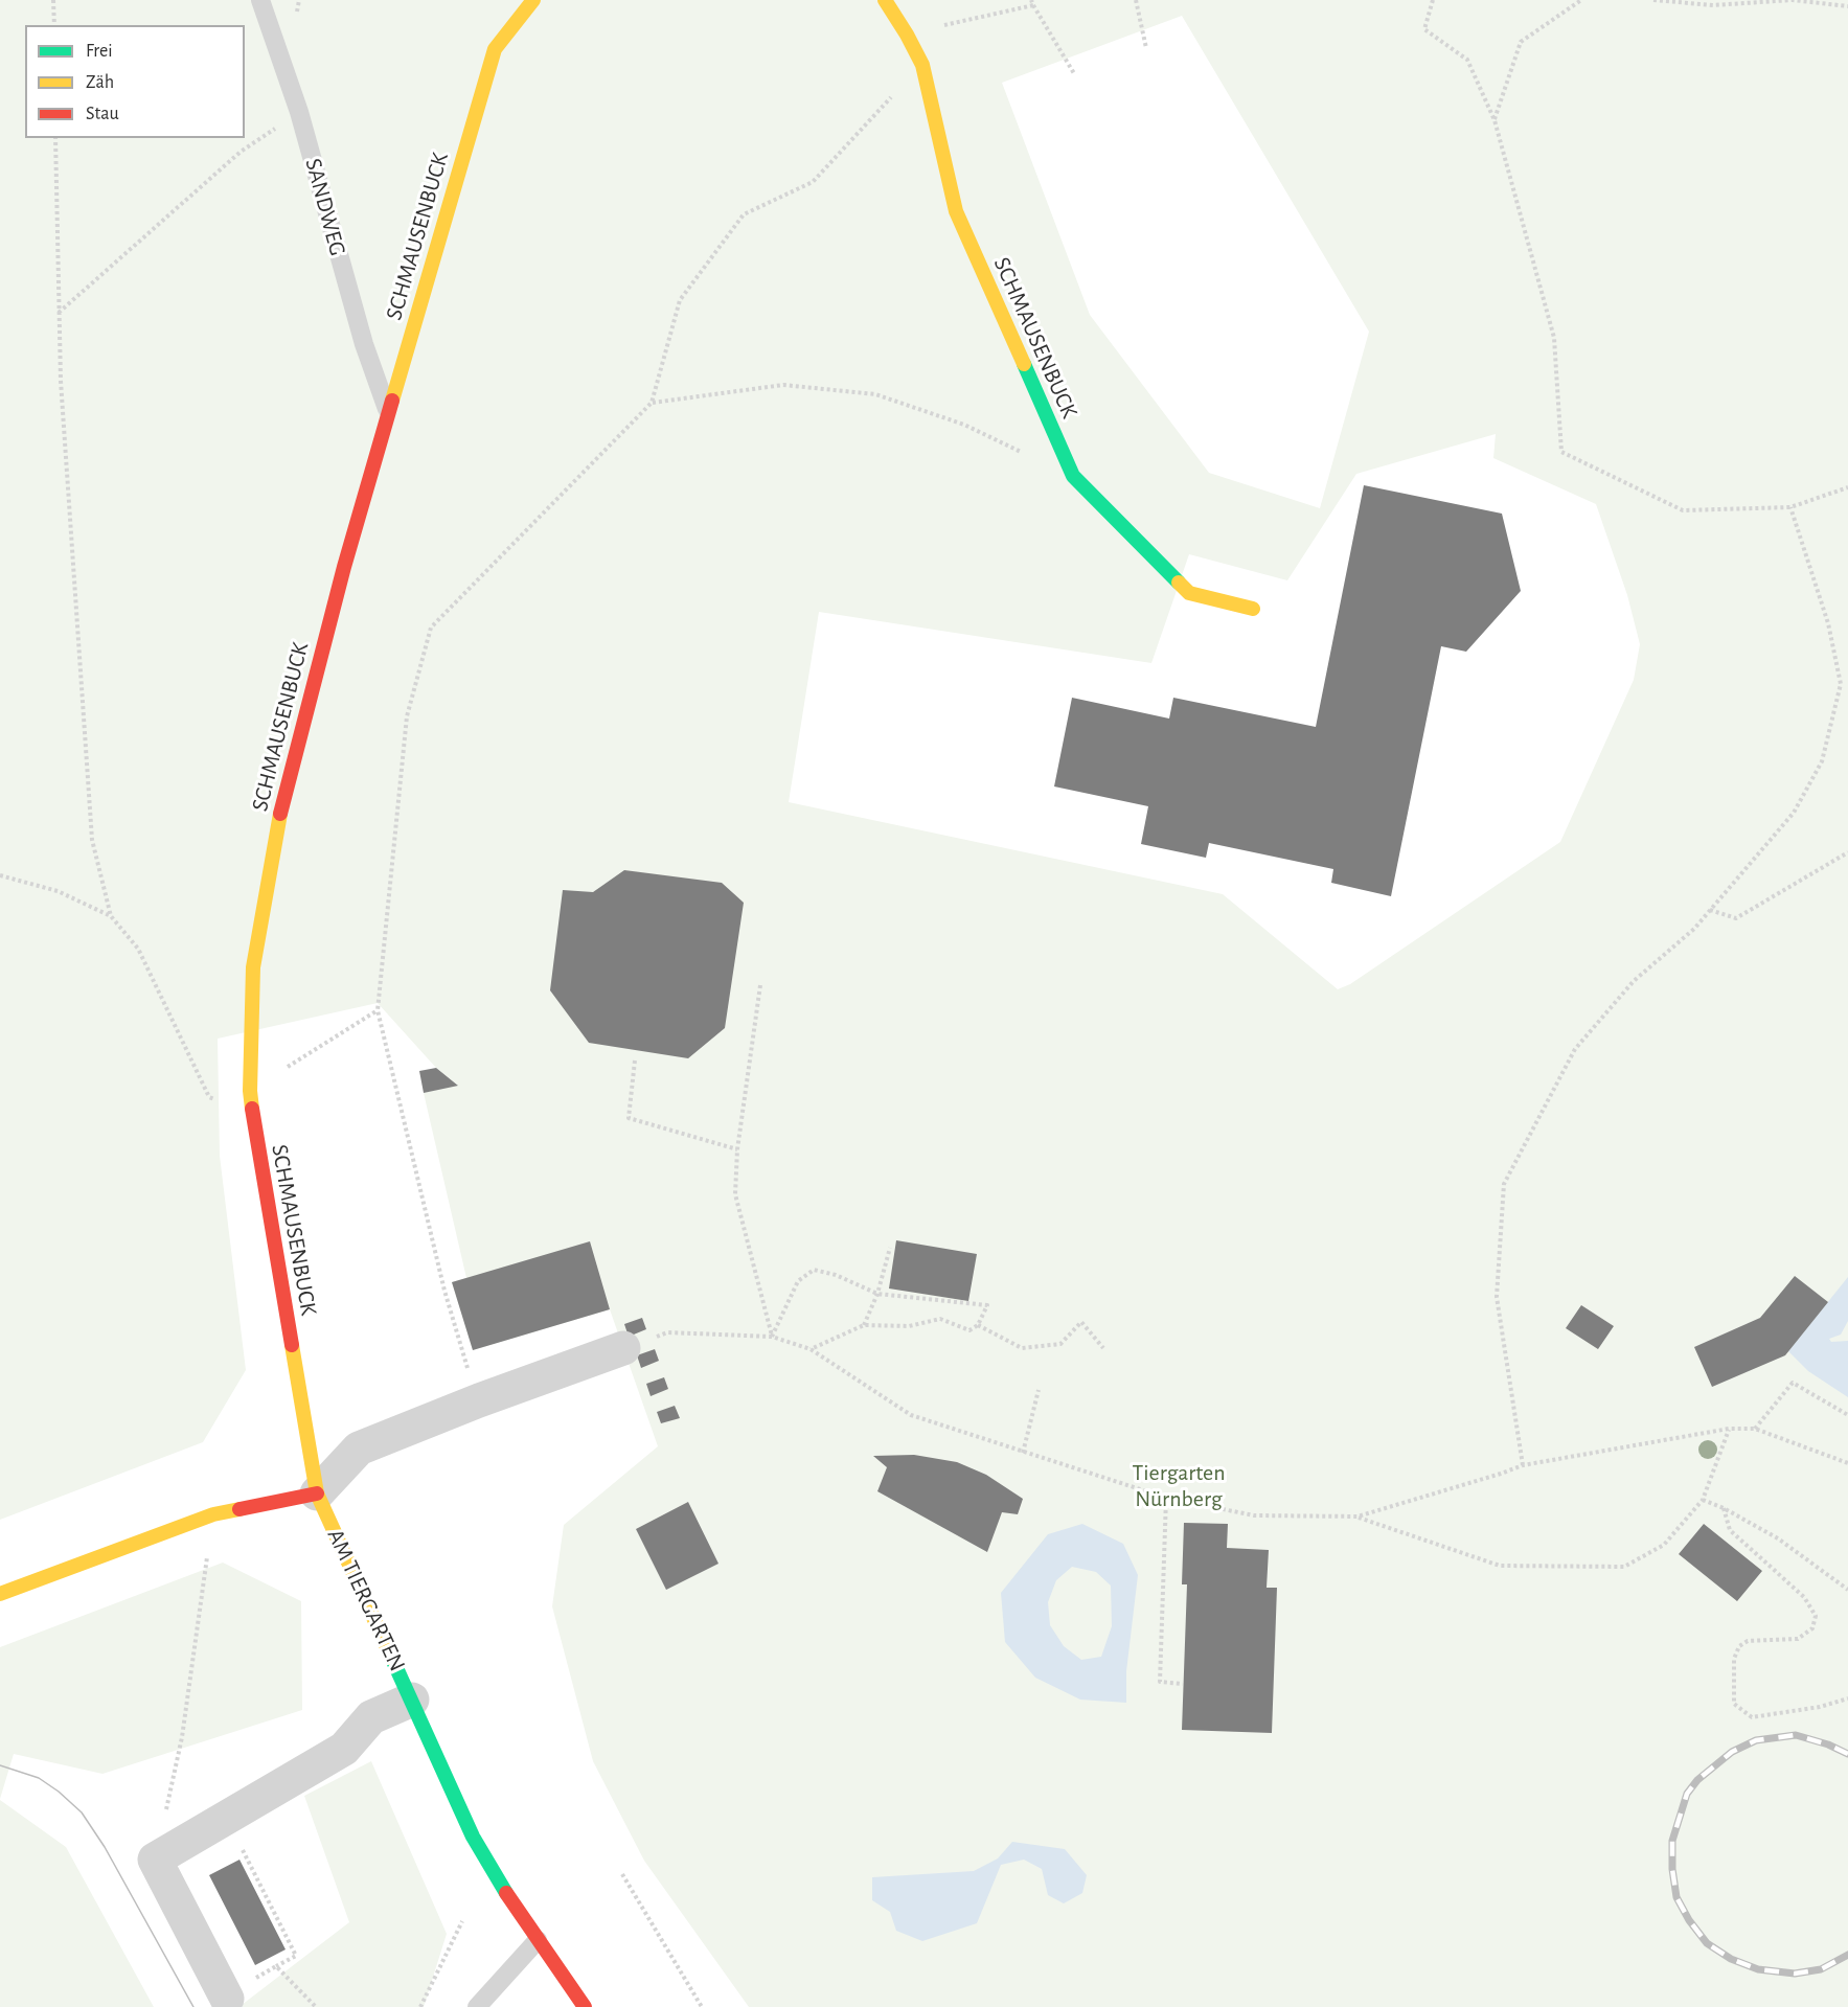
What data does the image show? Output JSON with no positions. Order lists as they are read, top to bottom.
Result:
{
  "streets": {
    "street": ["SCHMAUSENBUCK", "AM TIERGARTEN"],
    "lane": ["SANDWEG"]
  },
  "crossings": [
    ["SANDWEG", "SCHMAUSENBUCK"],
    ["SCHMAUSENBUCK", "AM TIERGARTEN"]
  ],
  "parks": ["Tiergarten Nürnberg"],
  "legend": ["Frei", "Zäh", "Stau"]
}
